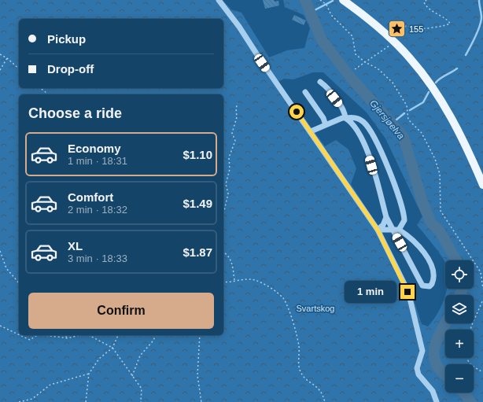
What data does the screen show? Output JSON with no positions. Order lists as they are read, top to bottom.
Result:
{
  "water": ["Gjersjøelva"],
  "parks": ["Svartskog"],
  "places": {
    "place": ["155"]
  },
  "page": {
    "banner": ["Pickup", "Drop-off"],
    "heading": "Choose a ride",
    "list": [
      {
        "name": "Economy",
        "note": "1 min · 18:31",
        "value": "$1.10"
      },
      {
        "name": "Comfort",
        "note": "2 min · 18:32",
        "value": "$1.49"
      },
      {
        "name": "XL",
        "note": "3 min · 18:33",
        "value": "$1.87"
      }
    ],
    "map_buttons": ["+", "−"],
    "bubble": "1 min",
    "buttons": "Confirm"
  }
}
